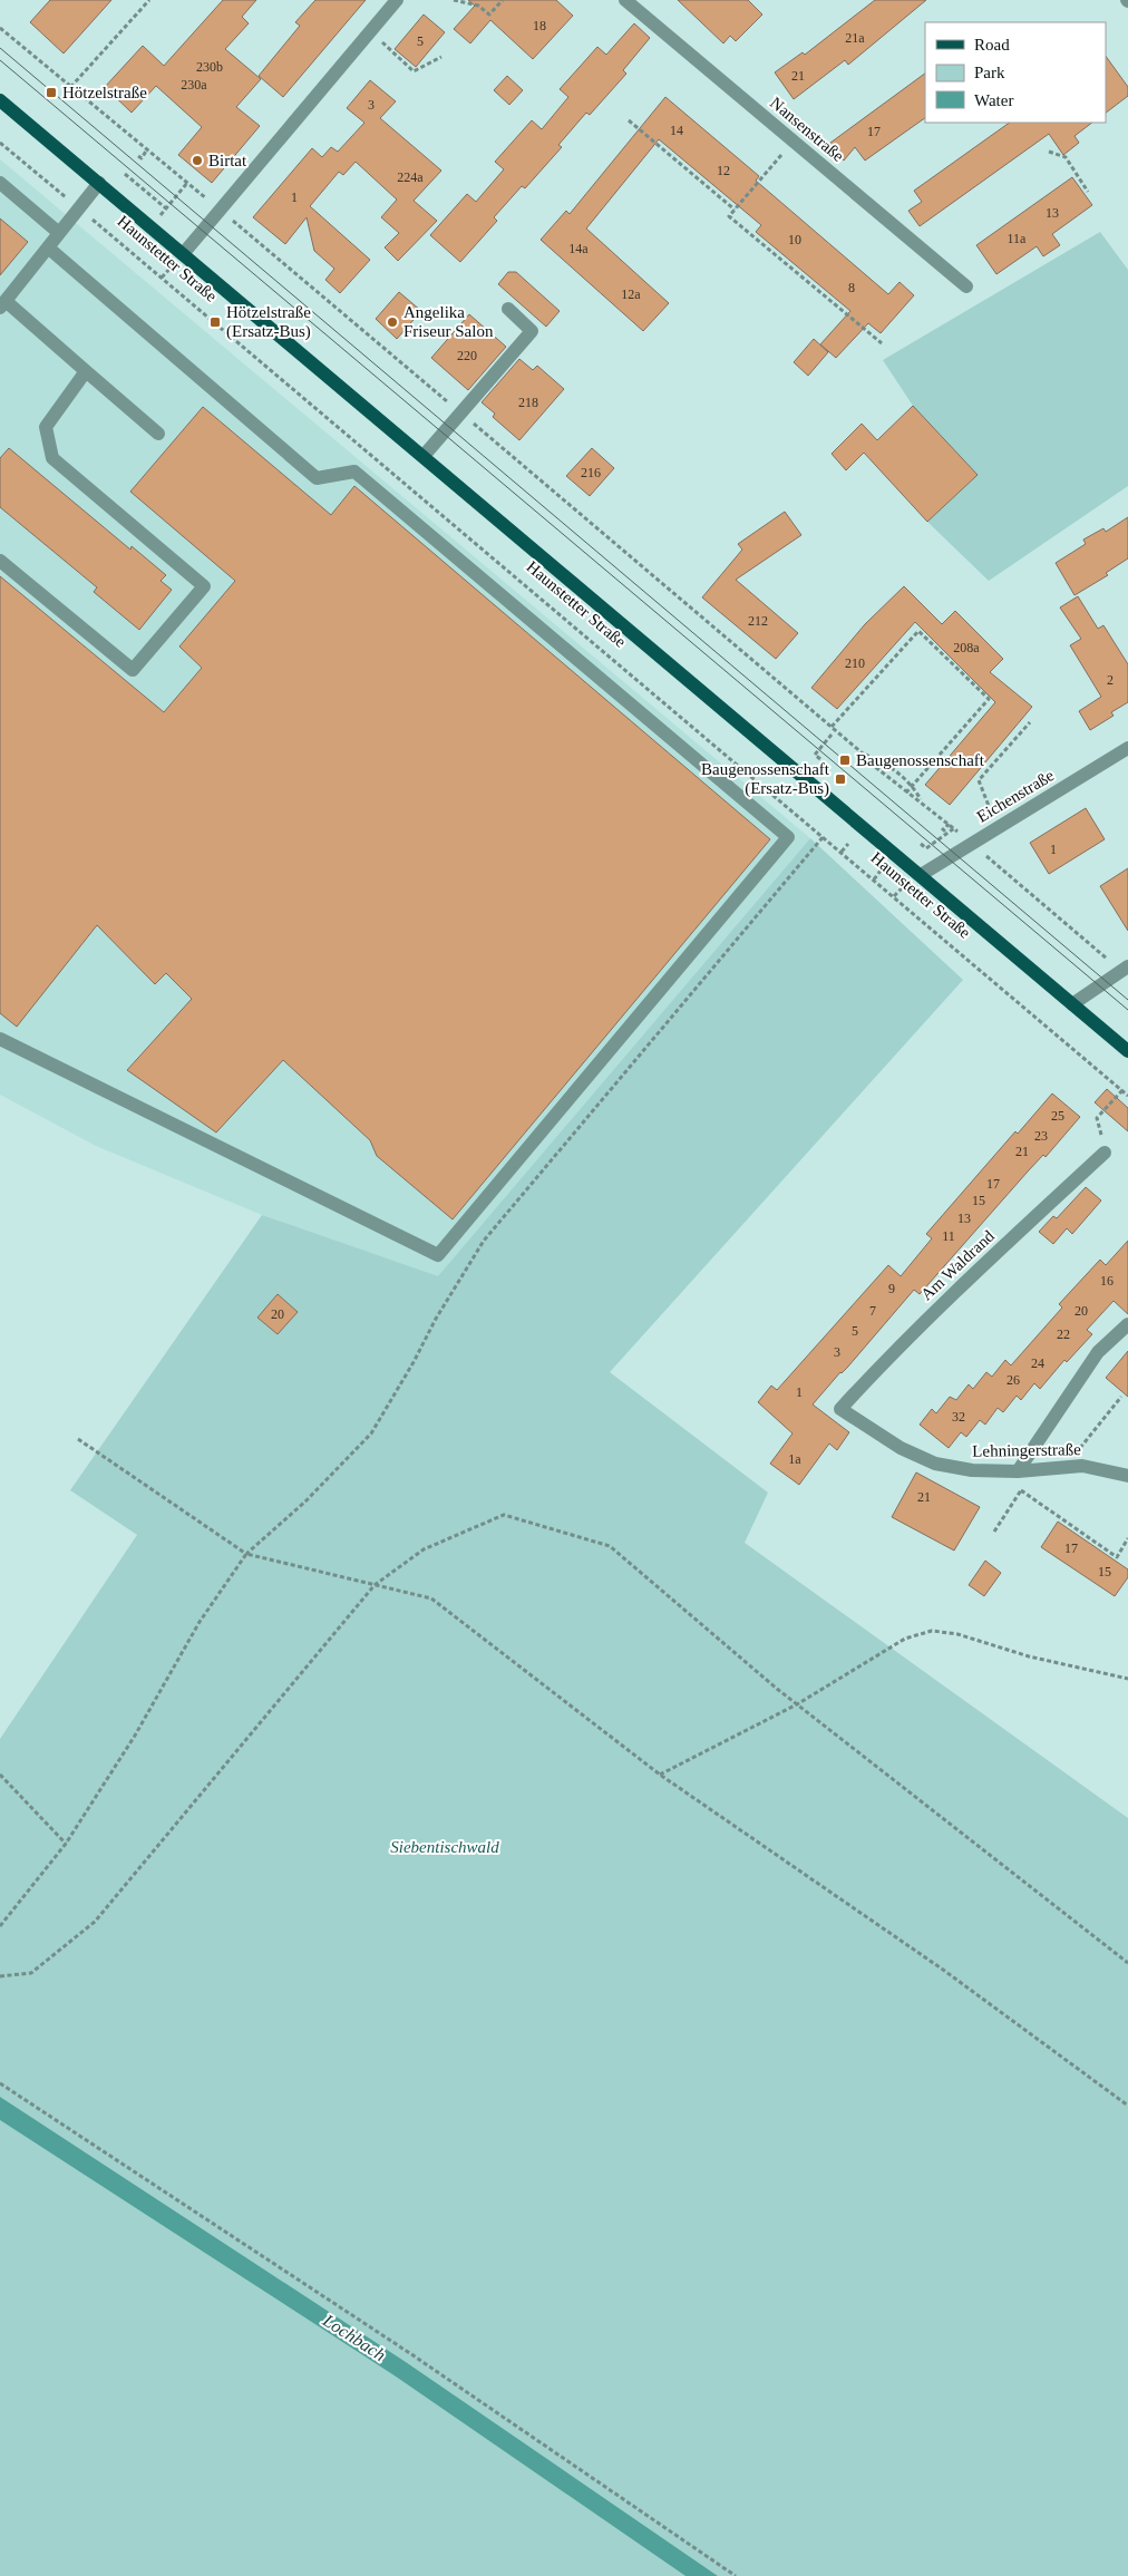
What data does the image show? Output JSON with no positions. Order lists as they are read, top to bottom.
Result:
{
  "streets": {
    "main road": ["Haunstetter Straße"],
    "street": [
      "Nansenstraße",
      "Eichenstraße",
      "Am Waldrand",
      "Lehningerstraße"
    ]
  },
  "crossings": [
    ["Haunstetter Straße", "Eichenstraße"],
    ["Am Waldrand", "Lehningerstraße"]
  ],
  "water": ["Lochbach"],
  "parks": ["Siebentischwald"],
  "places": {
    "transit": [
      "Hötzelstraße",
      "Hötzelstraße (Ersatz-Bus)",
      "Baugenossenschaft",
      "Baugenossenschaft (Ersatz-Bus)"
    ],
    "other": ["Birtat", "Angelika Friseur Salon"]
  },
  "house_numbers": [
    "18",
    "21a",
    "5",
    "230b",
    "21",
    "230a",
    "3",
    "14",
    "17",
    "12",
    "224a",
    "1",
    "13",
    "11a",
    "10",
    "14a",
    "8",
    "12a",
    "220",
    "218",
    "216",
    "212",
    "208a",
    "210",
    "2",
    "1",
    "25",
    "23",
    "21",
    "17",
    "15",
    "13",
    "11",
    "16",
    "9",
    "7",
    "20",
    "20",
    "5",
    "22",
    "3",
    "24",
    "26",
    "1",
    "32",
    "1a",
    "21",
    "17",
    "15"
  ],
  "legend": ["Road", "Park", "Water"]
}
